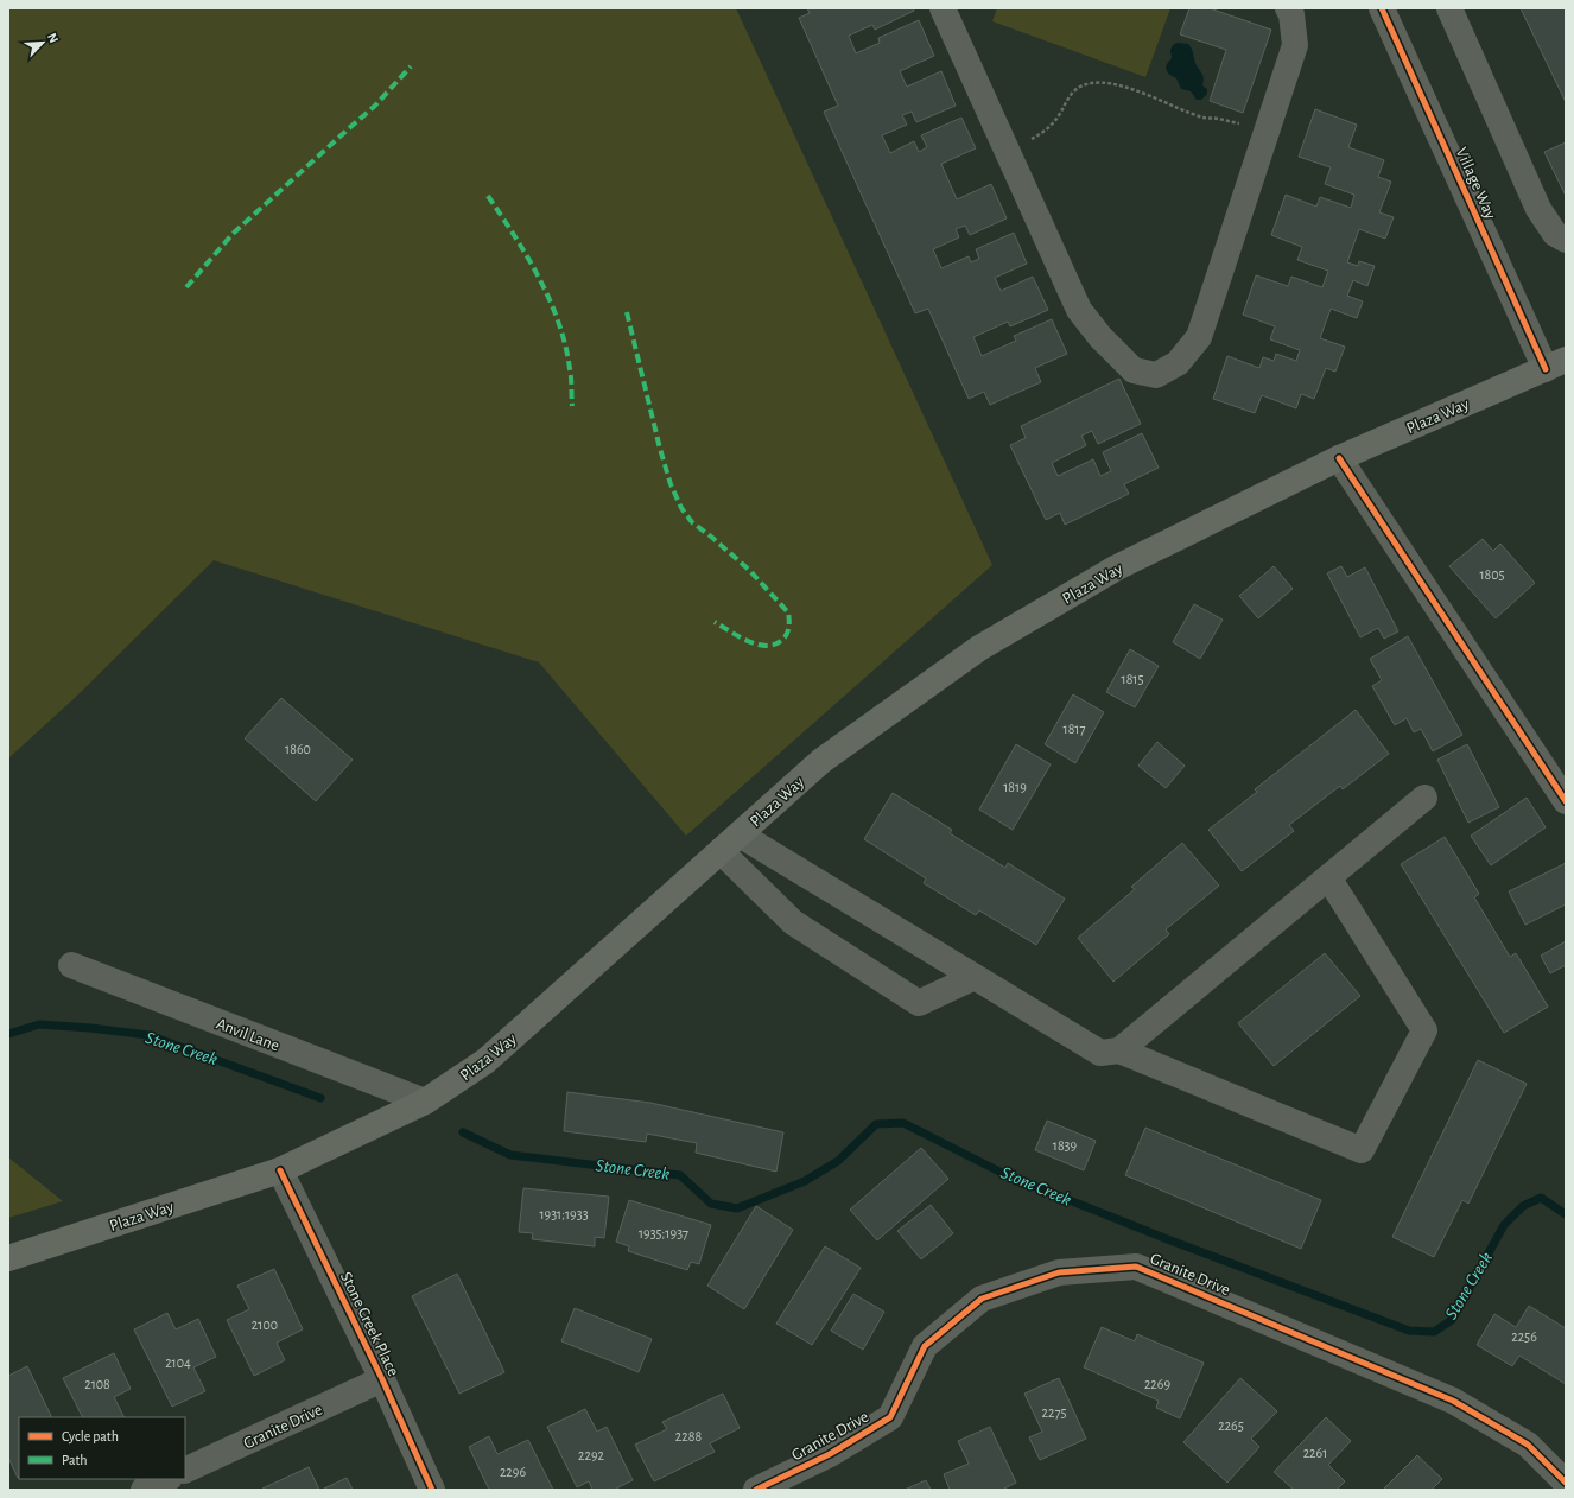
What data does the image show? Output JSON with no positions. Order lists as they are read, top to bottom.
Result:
{
  "streets": {
    "main road": ["Plaza Way"],
    "street": [
      "Village Way",
      "Anvil Lane",
      "Granite Drive",
      "Stone Creek Place"
    ]
  },
  "crossings": [
    ["Village Way", "Plaza Way"],
    ["Plaza Way", "Anvil Lane"],
    ["Plaza Way", "Stone Creek Place"],
    ["Granite Drive", "Stone Creek Place"]
  ],
  "water": ["Stone Creek"],
  "house_numbers": [
    "1805",
    "1815",
    "1817",
    "1860",
    "1819",
    "1839",
    "1931;1933",
    "1935;1937",
    "2100",
    "2256",
    "2104",
    "2108",
    "2269",
    "2275",
    "2265",
    "2288",
    "2261",
    "2292",
    "2296"
  ],
  "legend": ["Cycle path", "Path"],
  "north": "top right"
}
